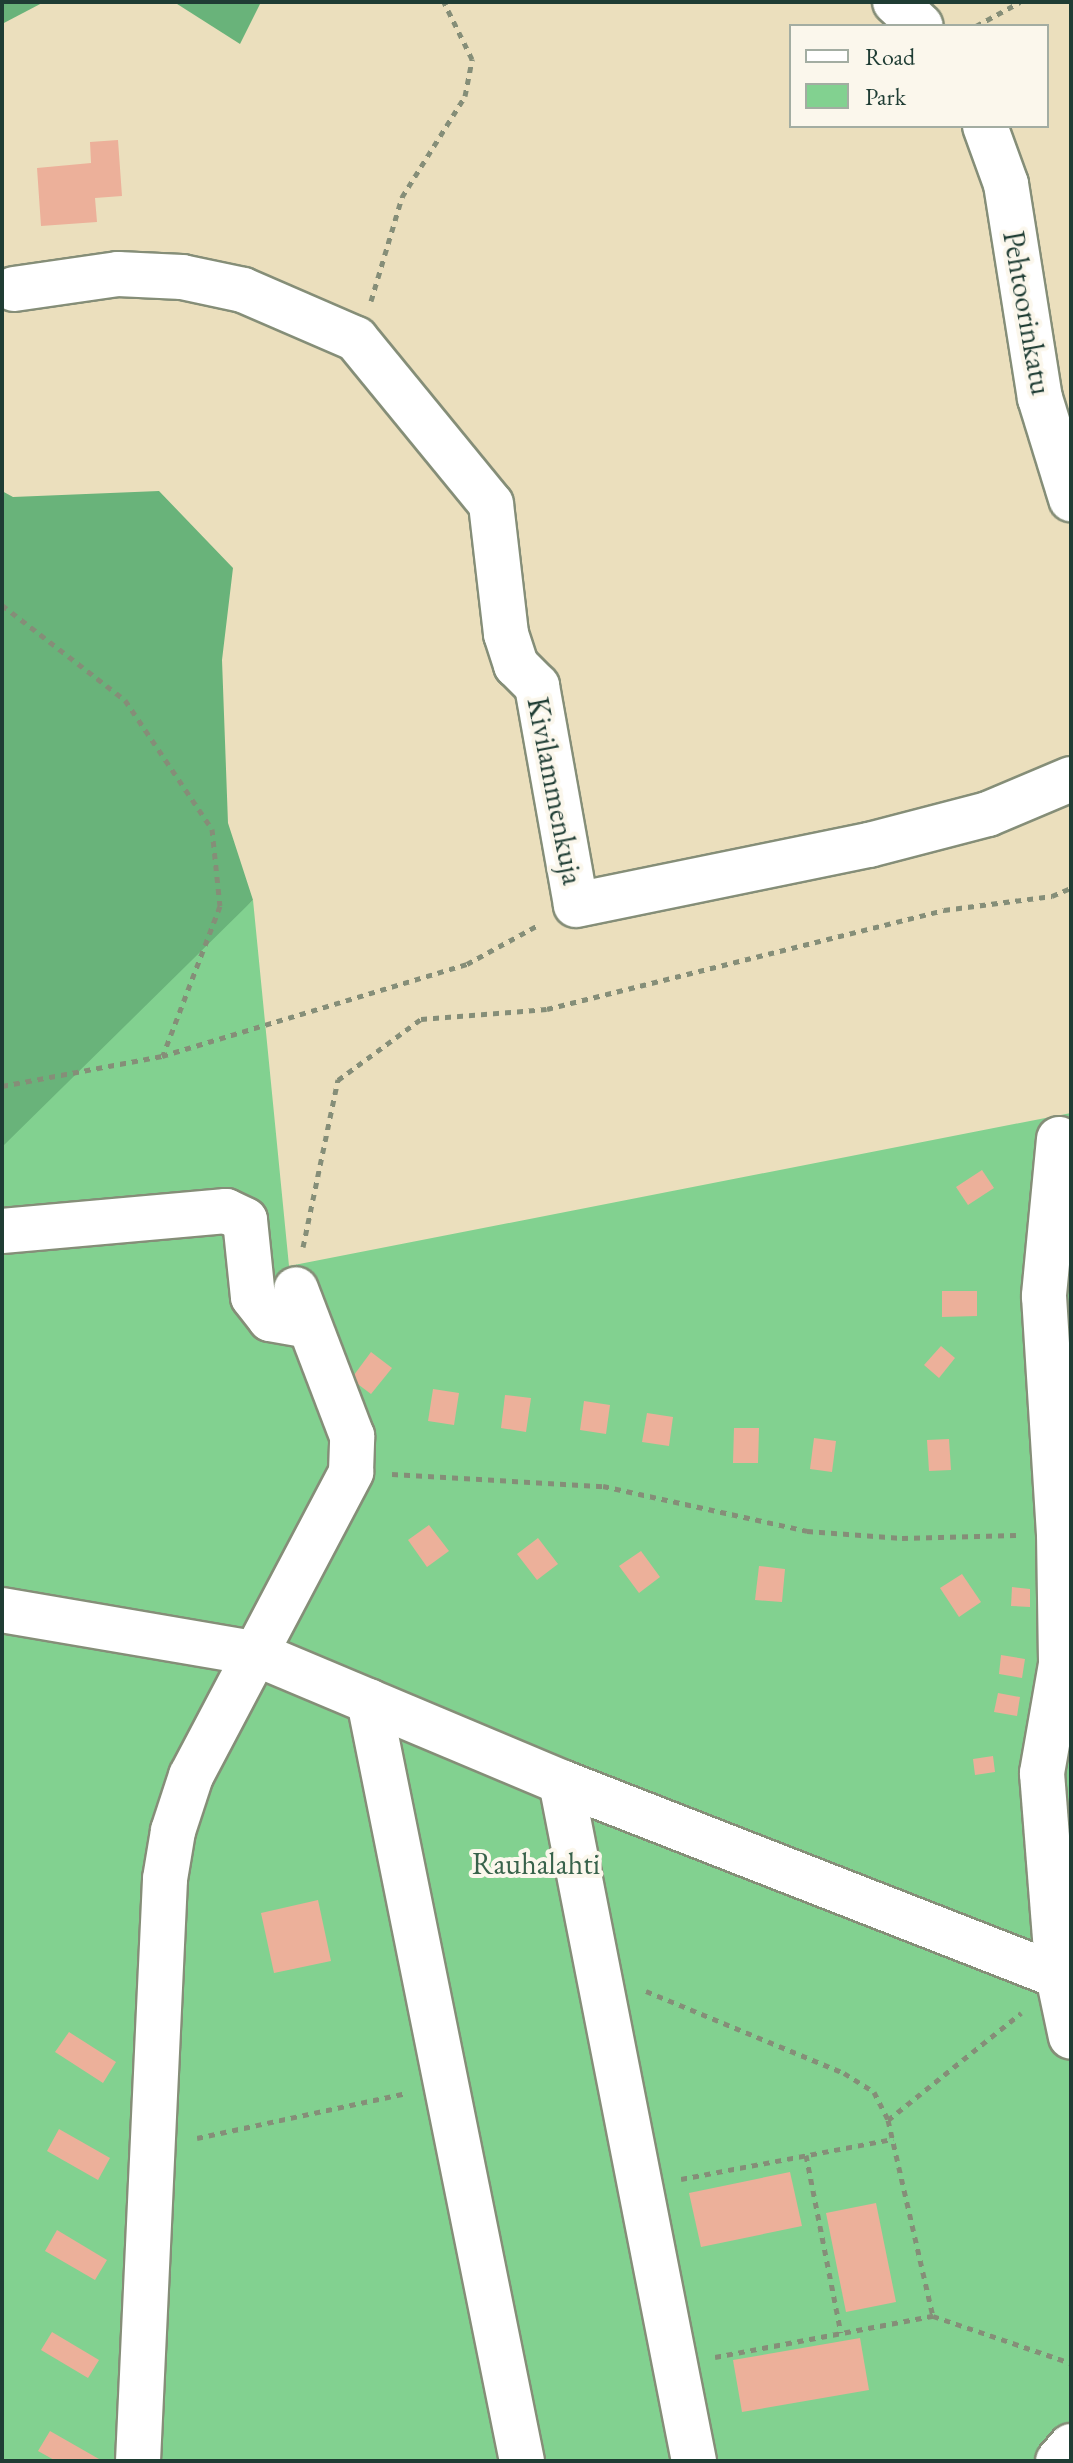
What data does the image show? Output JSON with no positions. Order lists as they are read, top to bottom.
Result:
{
  "streets": {
    "street": ["Pehtoorinkatu", "Kivilammenkuja"]
  },
  "parks": ["Rauhalahti"],
  "legend": ["Road", "Park"]
}
